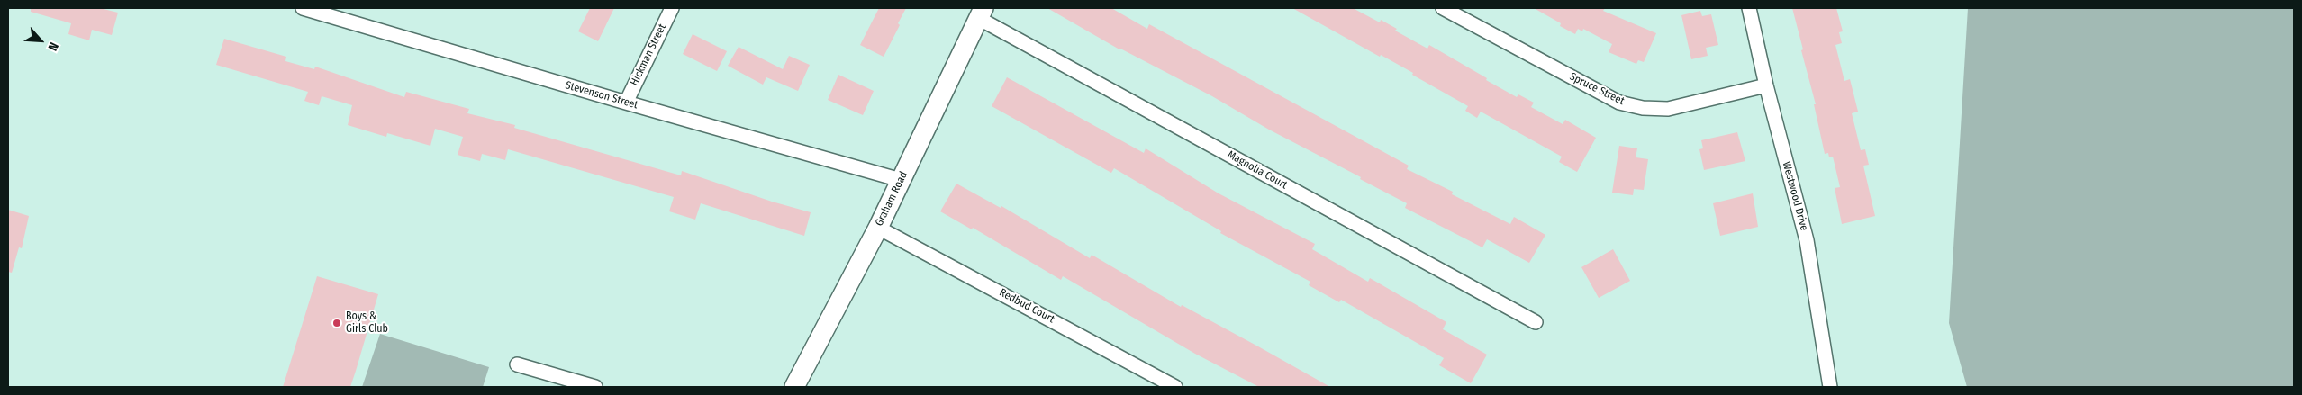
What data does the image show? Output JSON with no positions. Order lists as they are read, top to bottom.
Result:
{
  "streets": {
    "main road": ["Graham Road"],
    "street": [
      "Hickman Street",
      "Spruce Street",
      "Stevenson Street",
      "Magnolia Court",
      "Westwood Drive",
      "Redbud Court"
    ]
  },
  "crossings": [
    ["Hickman Street", "Stevenson Street"],
    ["Spruce Street", "Westwood Drive"],
    ["Stevenson Street", "Graham Road"],
    ["Magnolia Court", "Graham Road"],
    ["Graham Road", "Redbud Court"]
  ],
  "places": ["Boys & Girls Club"],
  "north": "bottom right"
}
